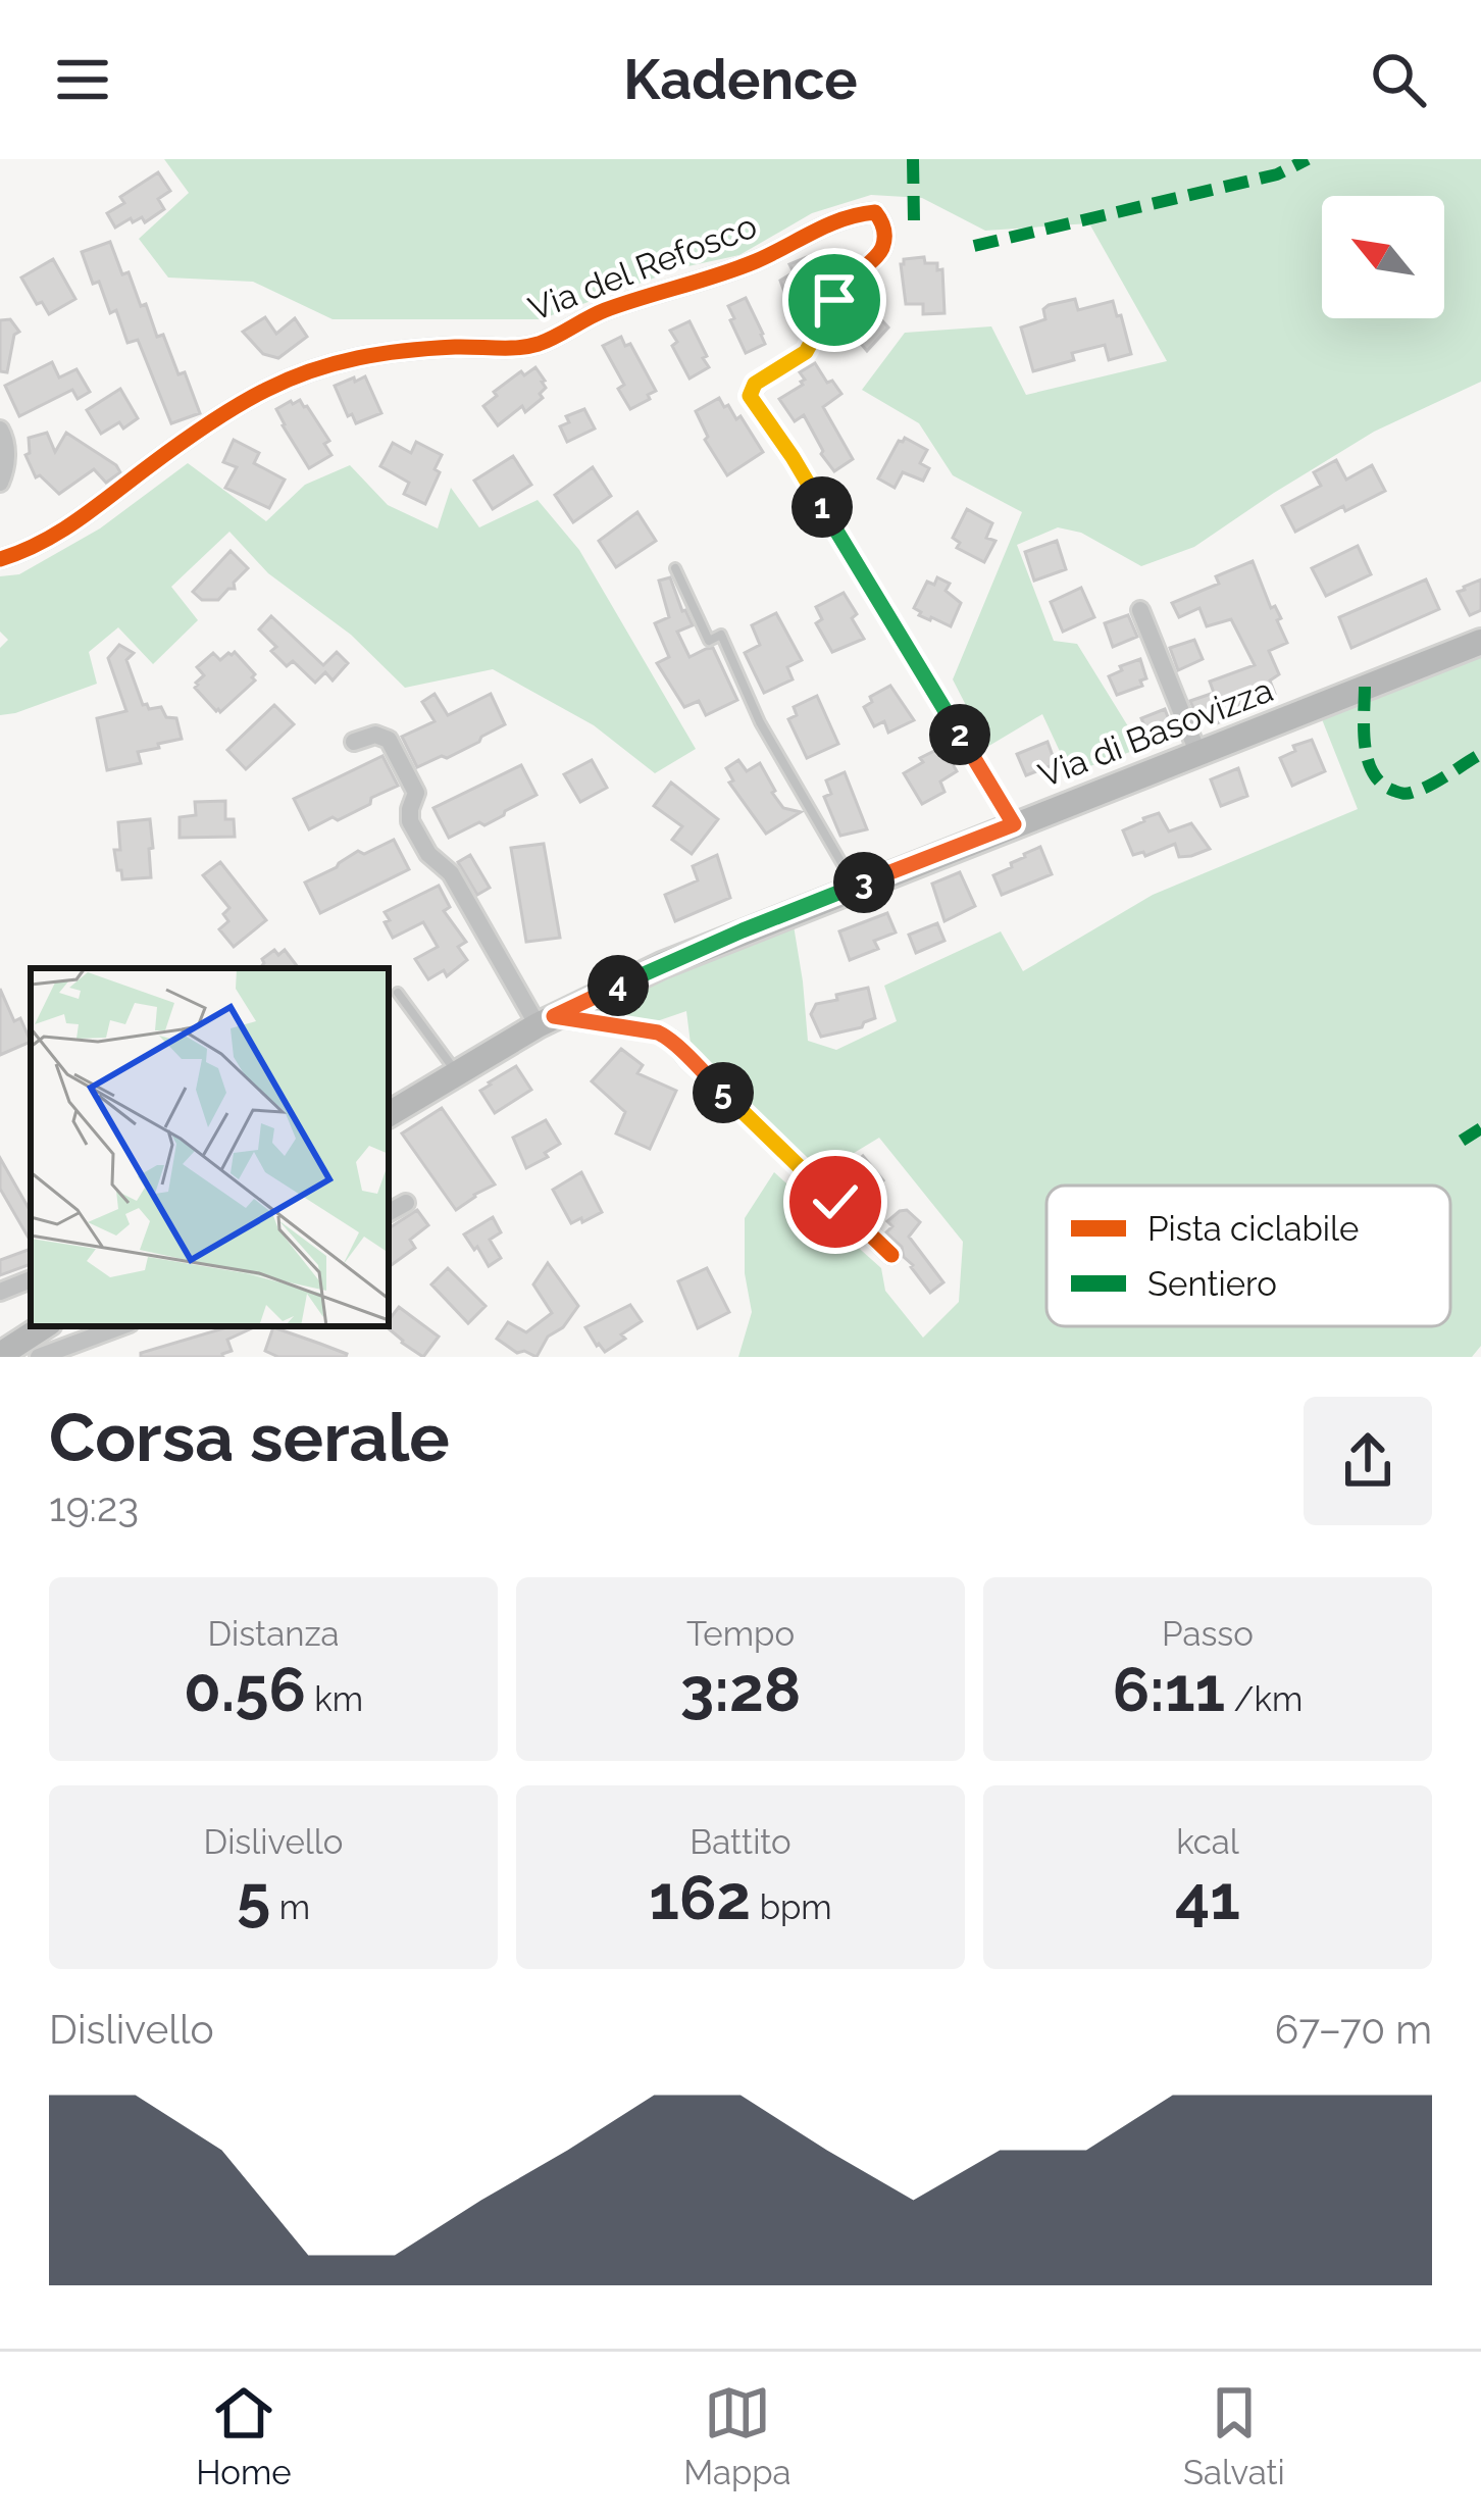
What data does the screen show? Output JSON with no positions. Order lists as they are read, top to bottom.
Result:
{
  "streets": {
    "main road": ["Via di Basovizza"],
    "street": ["Via del Refosco"]
  },
  "crossings": [
    ["Via del Refosco", "Via di Basovizza"]
  ],
  "legend": ["Pista ciclabile", "Sentiero"],
  "north": "top left",
  "page": {
    "header": "Kadence",
    "pins": [
      "1",
      "2",
      "3",
      "4",
      "5"
    ],
    "heading": ["Corsa serale", "19:23"],
    "stats": [
      ["Distanza", "0.56 km"],
      ["Tempo", "3:28"],
      ["Passo", "6:11 /km"],
      ["Dislivello", "5 m"],
      ["Battito", "162 bpm"],
      ["kcal", "41"]
    ],
    "chart": ["Dislivello", "67–70 m"],
    "tabs": ["Home", "Mappa", "Salvati"]
  }
}
